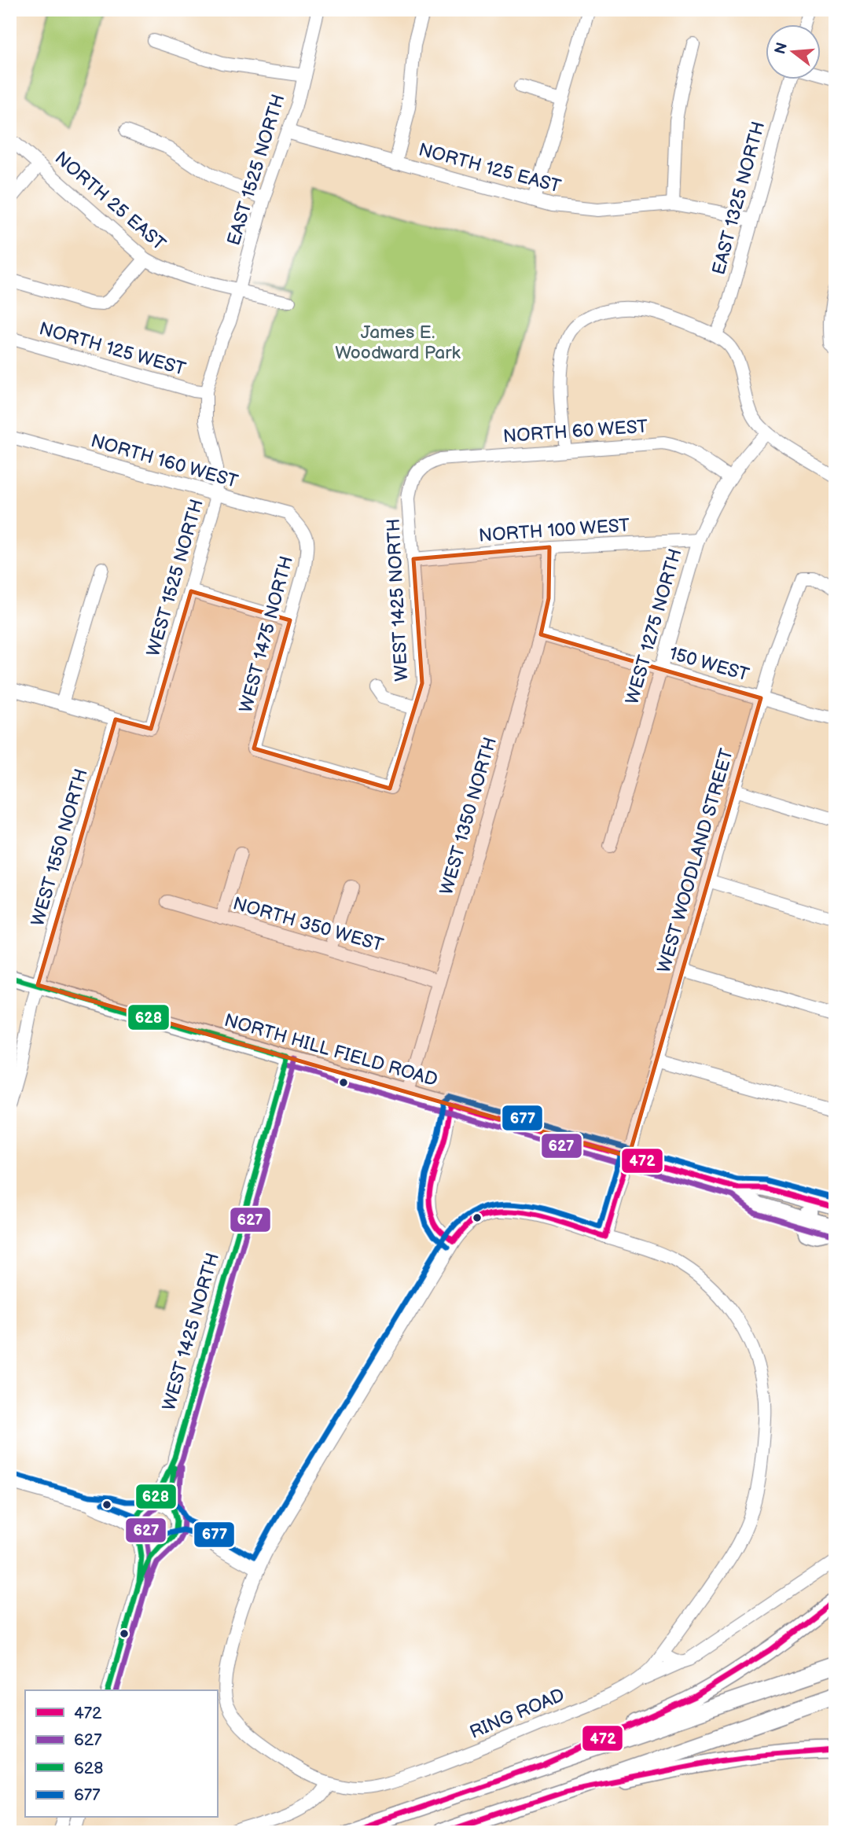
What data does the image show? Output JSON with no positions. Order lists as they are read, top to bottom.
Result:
{
  "streets": {
    "main road": ["NORTH HILL FIELD ROAD"],
    "street": [
      "NORTH 125 EAST",
      "EAST 1525 NORTH",
      "EAST 1325 NORTH",
      "NORTH 25 EAST",
      "NORTH 125 WEST",
      "NORTH 60 WEST",
      "NORTH 160 WEST",
      "NORTH 100 WEST",
      "WEST 1525 NORTH",
      "WEST 1425 NORTH",
      "WEST 1275 NORTH",
      "WEST 1475 NORTH",
      "150 WEST",
      "WEST 1350 NORTH",
      "WEST 1550 NORTH",
      "WEST WOODLAND STREET",
      "NORTH 350 WEST",
      "RING ROAD"
    ]
  },
  "crossings": [
    ["NORTH 125 EAST", "EAST 1525 NORTH"],
    ["NORTH 125 EAST", "EAST 1325 NORTH"],
    ["EAST 1525 NORTH", "NORTH 25 EAST"],
    ["EAST 1525 NORTH", "WEST 1525 NORTH"],
    ["NORTH 125 WEST", "WEST 1525 NORTH"],
    ["NORTH 60 WEST", "WEST 1425 NORTH"],
    ["NORTH 60 WEST", "WEST 1275 NORTH"],
    ["NORTH 160 WEST", "WEST 1525 NORTH"],
    ["NORTH 160 WEST", "WEST 1475 NORTH"],
    ["NORTH 100 WEST", "WEST 1425 NORTH"],
    ["NORTH 100 WEST", "WEST 1275 NORTH"],
    ["NORTH 100 WEST", "WEST 1350 NORTH"],
    ["WEST 1525 NORTH", "WEST 1550 NORTH"],
    ["WEST 1425 NORTH", "WEST 1475 NORTH"],
    ["WEST 1425 NORTH", "NORTH HILL FIELD ROAD"],
    ["WEST 1275 NORTH", "150 WEST"],
    ["150 WEST", "WEST 1350 NORTH"],
    ["150 WEST", "WEST WOODLAND STREET"],
    ["WEST 1350 NORTH", "NORTH 350 WEST"],
    ["WEST 1350 NORTH", "NORTH HILL FIELD ROAD"],
    ["WEST 1550 NORTH", "NORTH HILL FIELD ROAD"],
    ["WEST WOODLAND STREET", "NORTH HILL FIELD ROAD"],
    ["WEST WOODLAND STREET", "RING ROAD"]
  ],
  "parks": ["James E. Woodward Park"],
  "lines": [
    "transit line 628",
    "transit line 627",
    "transit line 677",
    "transit line 472"
  ],
  "legend": [
    "472",
    "627",
    "628",
    "677"
  ],
  "north": "left"
}
